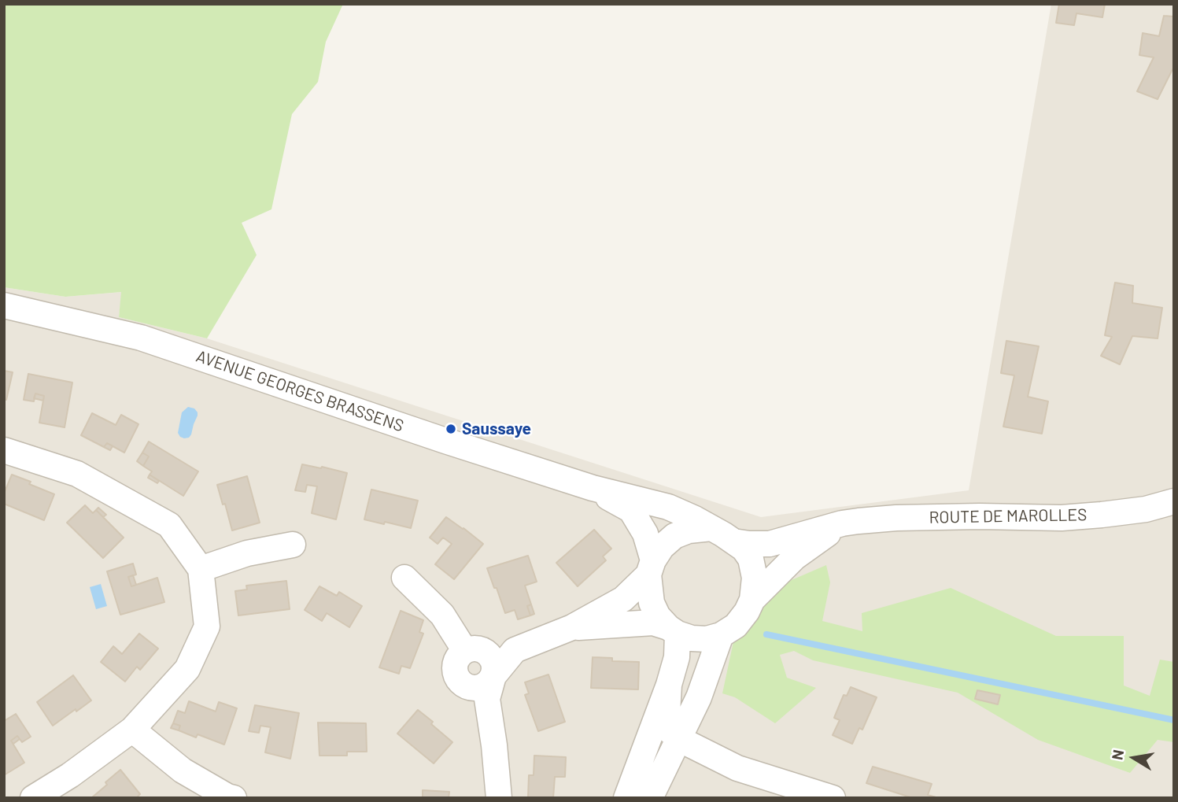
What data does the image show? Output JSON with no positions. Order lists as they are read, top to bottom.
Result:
{
  "streets": {
    "street": ["AVENUE GEORGES BRASSENS", "ROUTE DE MAROLLES"]
  },
  "crossings": [
    ["AVENUE GEORGES BRASSENS", "ROUTE DE MAROLLES"]
  ],
  "places": ["Saussaye"],
  "north": "left"
}
